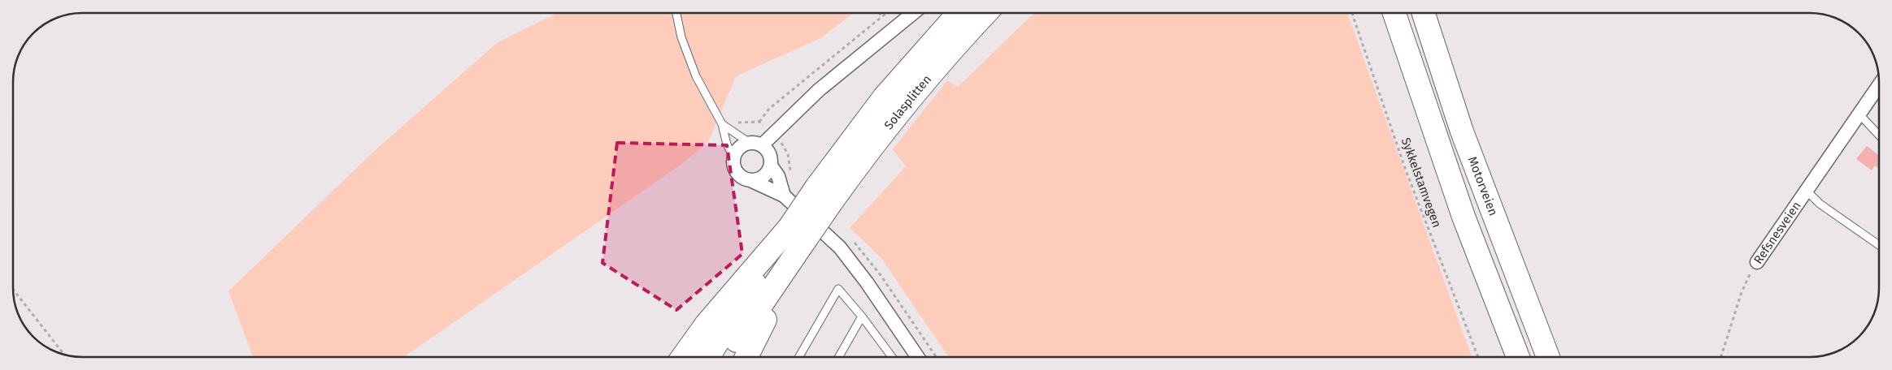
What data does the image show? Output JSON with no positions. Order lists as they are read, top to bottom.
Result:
{
  "streets": {
    "highway": ["Solasplitten", "Motorveien"],
    "street": ["Refsnesveien"],
    "path": ["Sykkelstamvegen"]
  }
}
